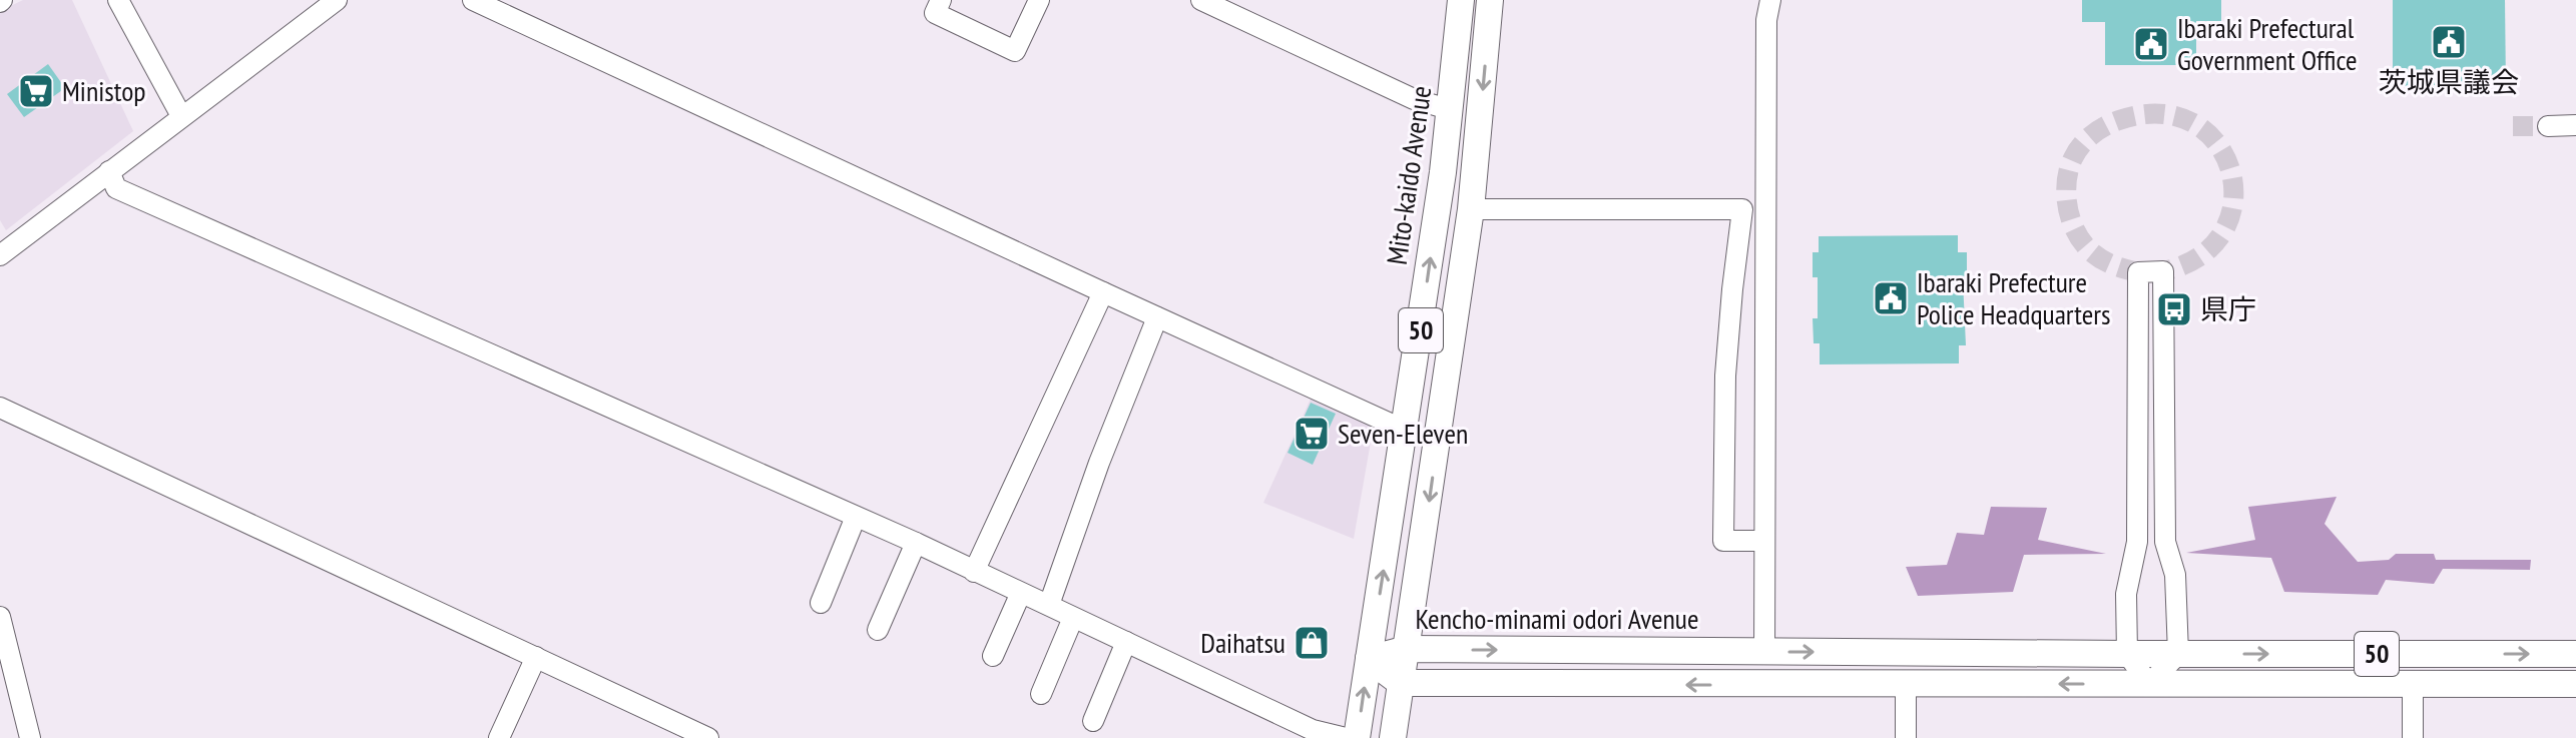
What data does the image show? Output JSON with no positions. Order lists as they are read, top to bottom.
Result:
{
  "streets": {
    "main road": ["Mito-kaido Avenue", "50", "Kencho-minami odori Avenue"]
  },
  "crossings": [
    ["Mito-kaido Avenue", "Kencho-minami odori Avenue"],
    ["50", "Kencho-minami odori Avenue"]
  ],
  "places": {
    "public building": ["茨城県議会", "Ibaraki Prefectural Government Office", "Ibaraki Prefecture Police Headquarters"],
    "supermarket": ["Ministop", "Seven-Eleven"],
    "bus stop": ["県庁"],
    "shop": ["Daihatsu"]
  }
}
